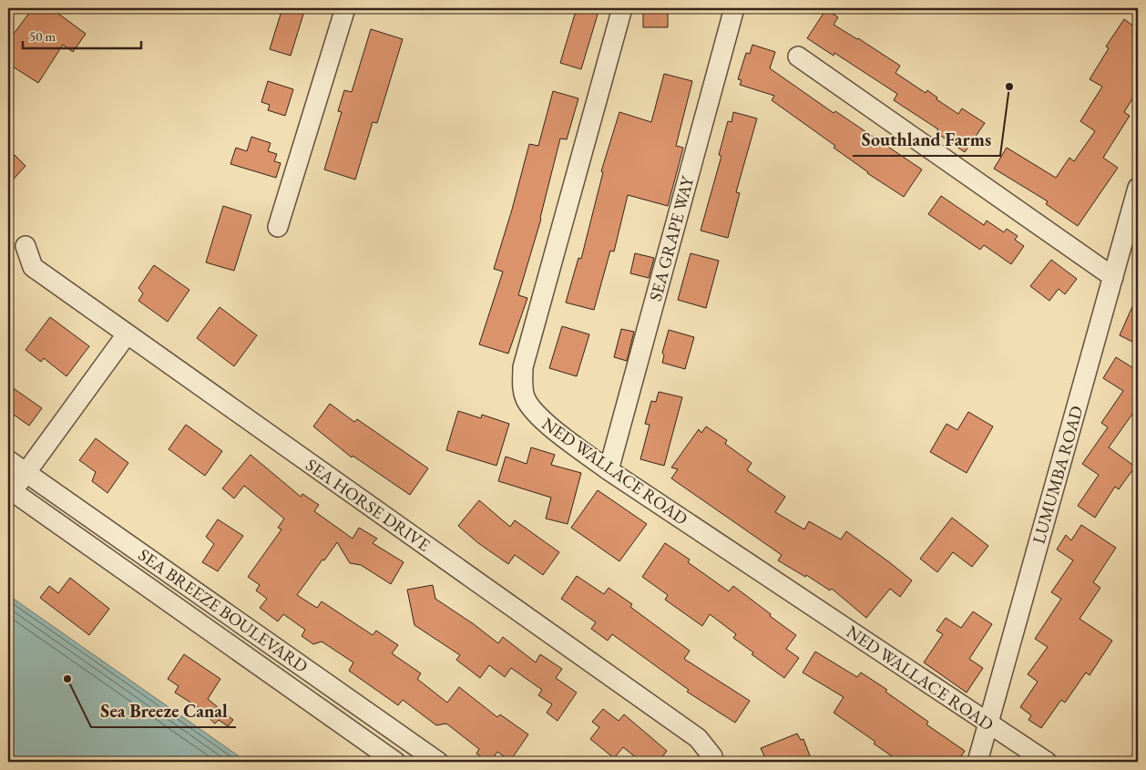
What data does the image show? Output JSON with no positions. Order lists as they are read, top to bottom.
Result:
{
  "streets": {
    "street": [
      "SEA GRAPE WAY",
      "NED WALLACE ROAD",
      "LUMUMBA ROAD",
      "SEA HORSE DRIVE",
      "SEA BREEZE BOULEVARD"
    ]
  },
  "crossings": [
    ["SEA GRAPE WAY", "NED WALLACE ROAD"],
    ["NED WALLACE ROAD", "LUMUMBA ROAD"]
  ],
  "places": ["Southland Farms", "Sea Breeze Canal"],
  "scale_bar": "50 m"
}
